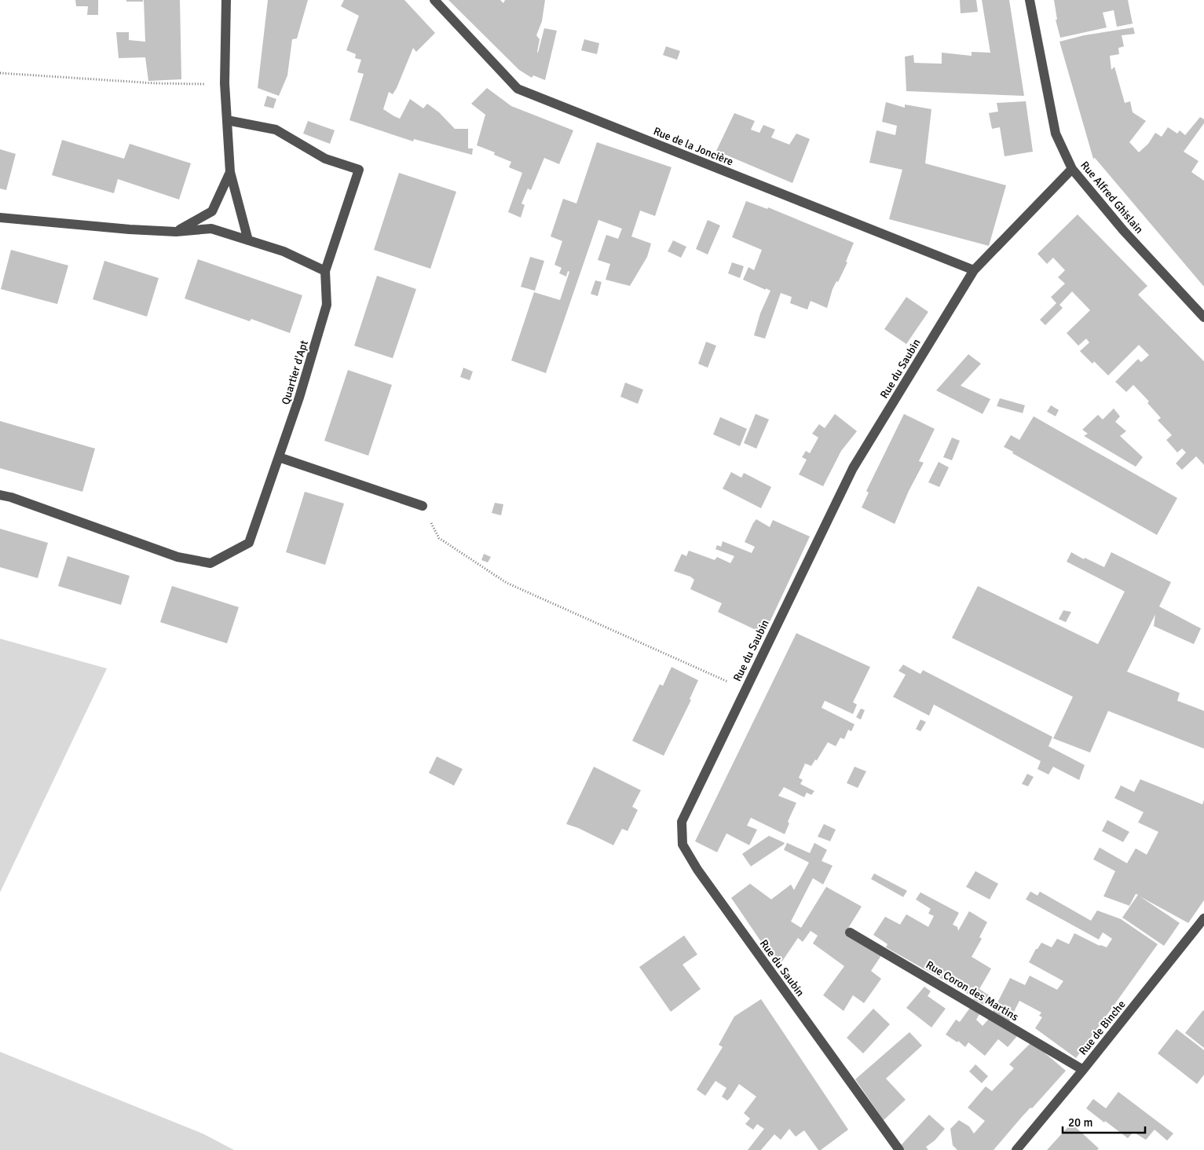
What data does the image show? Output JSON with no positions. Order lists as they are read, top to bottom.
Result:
{
  "streets": {
    "street": [
      "Rue de la Joncière",
      "Rue Alfred Ghislain",
      "Rue du Saubin",
      "Quartier d'Apt",
      "Rue Coron des Martins",
      "Rue de Binche"
    ]
  },
  "crossings": [
    ["Rue de la Joncière", "Rue du Saubin"],
    ["Rue Alfred Ghislain", "Rue du Saubin"],
    ["Rue Coron des Martins", "Rue de Binche"]
  ],
  "scale_bar": "20 m"
}
